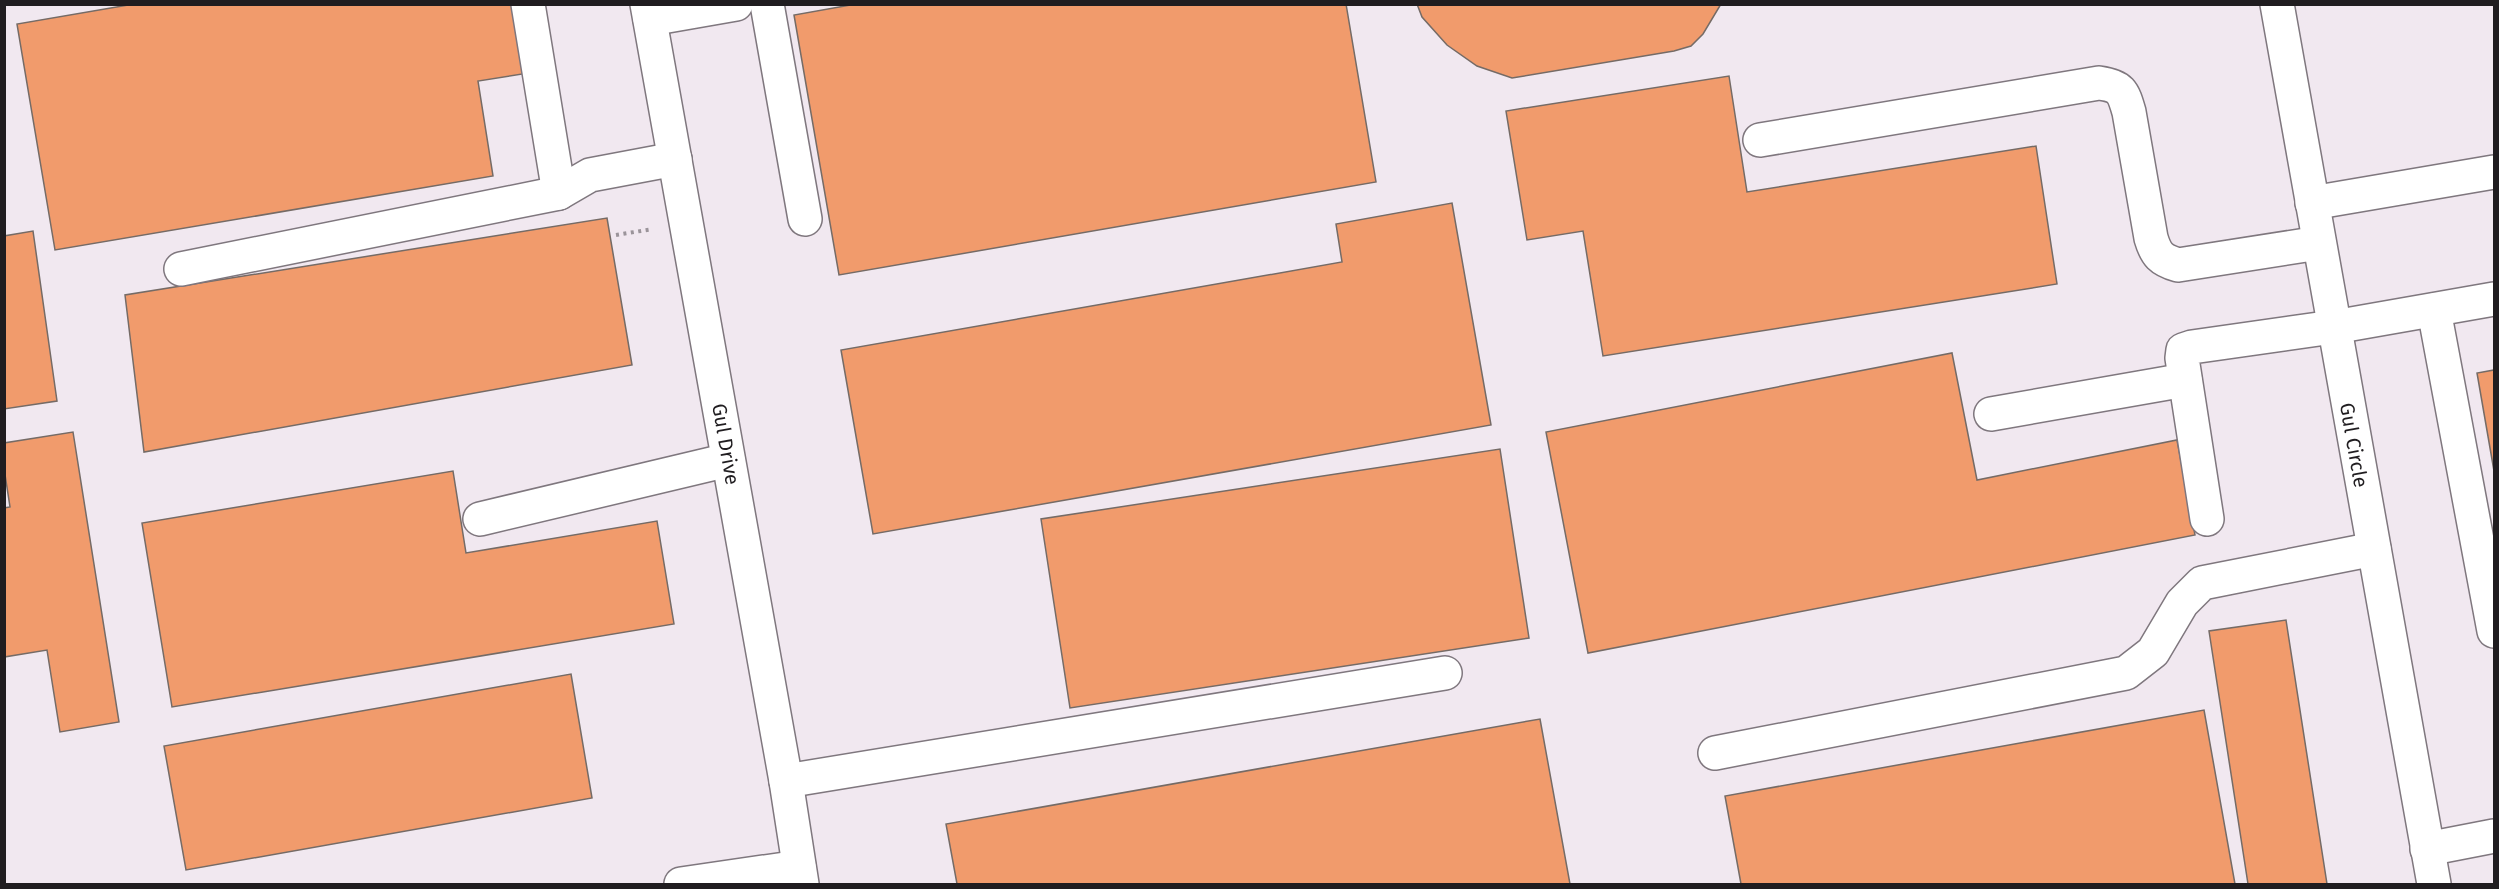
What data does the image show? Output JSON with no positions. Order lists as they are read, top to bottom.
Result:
{
  "streets": {
    "street": ["Gul Drive", "Gul Circle"]
  }
}
